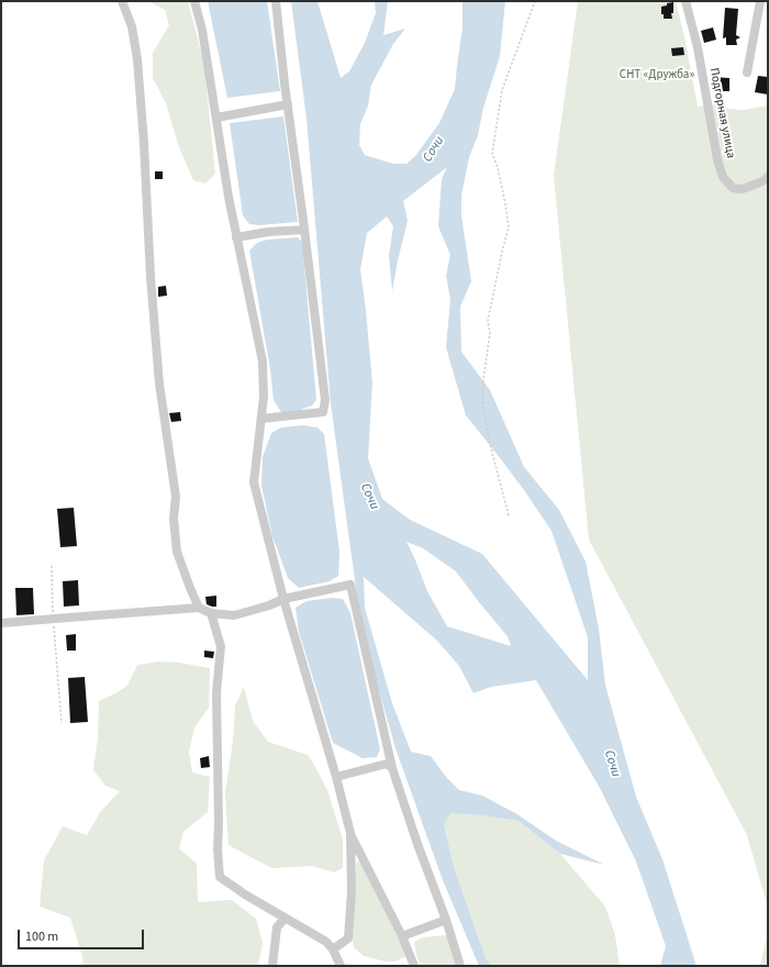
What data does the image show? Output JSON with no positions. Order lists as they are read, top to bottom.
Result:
{
  "streets": {
    "street": ["Подгорная улица"]
  },
  "water": ["Сочи"],
  "parks": ["СНТ «Дружба»"],
  "scale_bar": "100 m"
}
